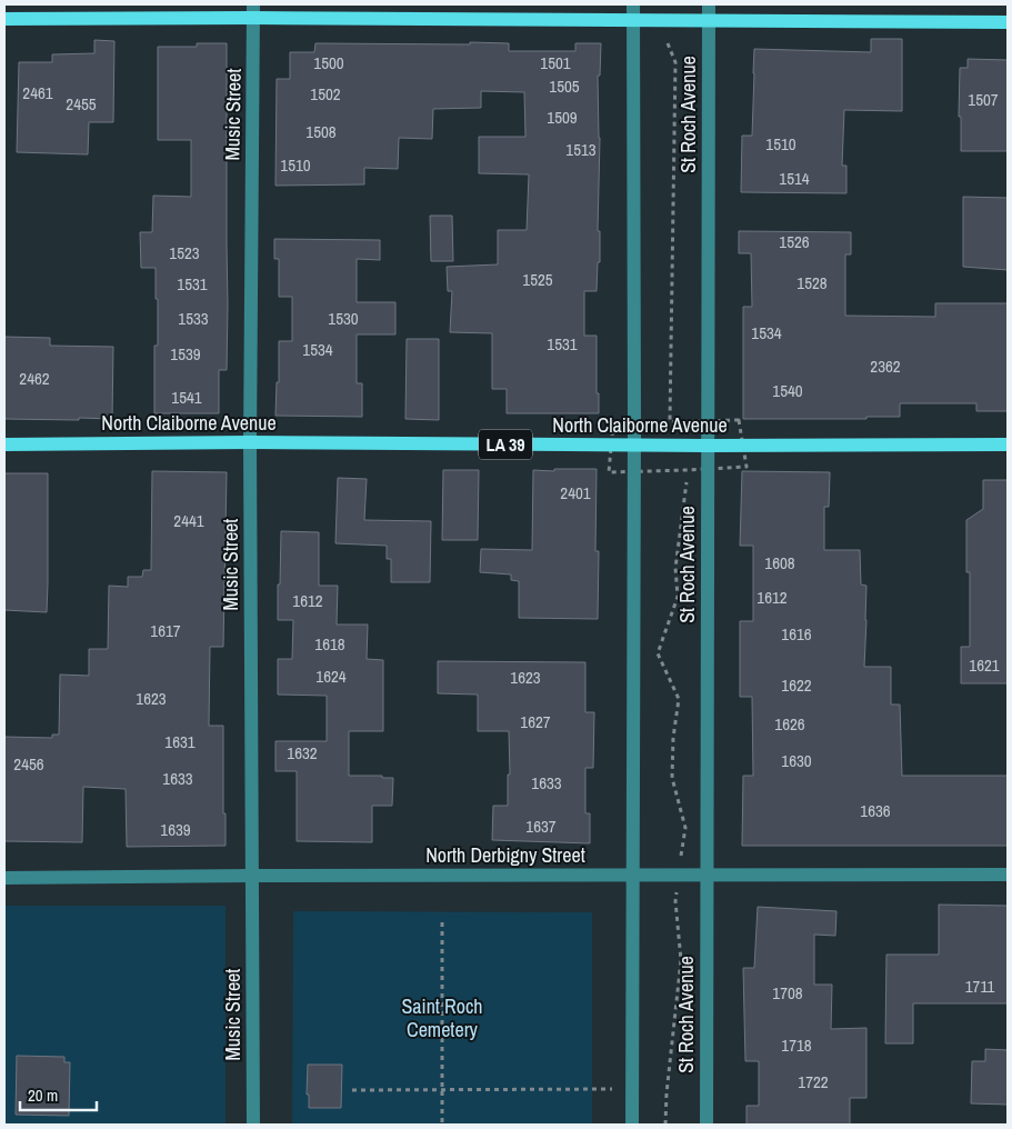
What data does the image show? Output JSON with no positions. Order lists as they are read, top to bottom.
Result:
{
  "streets": {
    "main road": ["North Claiborne Avenue", "LA 39"],
    "street": ["Music Street", "St Roch Avenue", "North Derbigny Street"]
  },
  "crossings": [
    ["Music Street", "North Claiborne Avenue"],
    ["Music Street", "North Derbigny Street"],
    ["St Roch Avenue", "North Claiborne Avenue"],
    ["St Roch Avenue", "North Derbigny Street"]
  ],
  "parks": ["Saint Roch Cemetery"],
  "house_numbers": [
    "1500",
    "1501",
    "1505",
    "2461",
    "1502",
    "1507",
    "2455",
    "1509",
    "1508",
    "1510",
    "1513",
    "1510",
    "1514",
    "1526",
    "1523",
    "1525",
    "1528",
    "1531",
    "1533",
    "1530",
    "1534",
    "1531",
    "1534",
    "1539",
    "2362",
    "2462",
    "1540",
    "1541",
    "2401",
    "2441",
    "1608",
    "1612",
    "1612",
    "1617",
    "1616",
    "1618",
    "1621",
    "1624",
    "1623",
    "1622",
    "1623",
    "1627",
    "1626",
    "1631",
    "1632",
    "1630",
    "2456",
    "1633",
    "1633",
    "1636",
    "1637",
    "1639",
    "1711",
    "1708",
    "1718",
    "1722"
  ],
  "scale_bar": "20 m"
}
